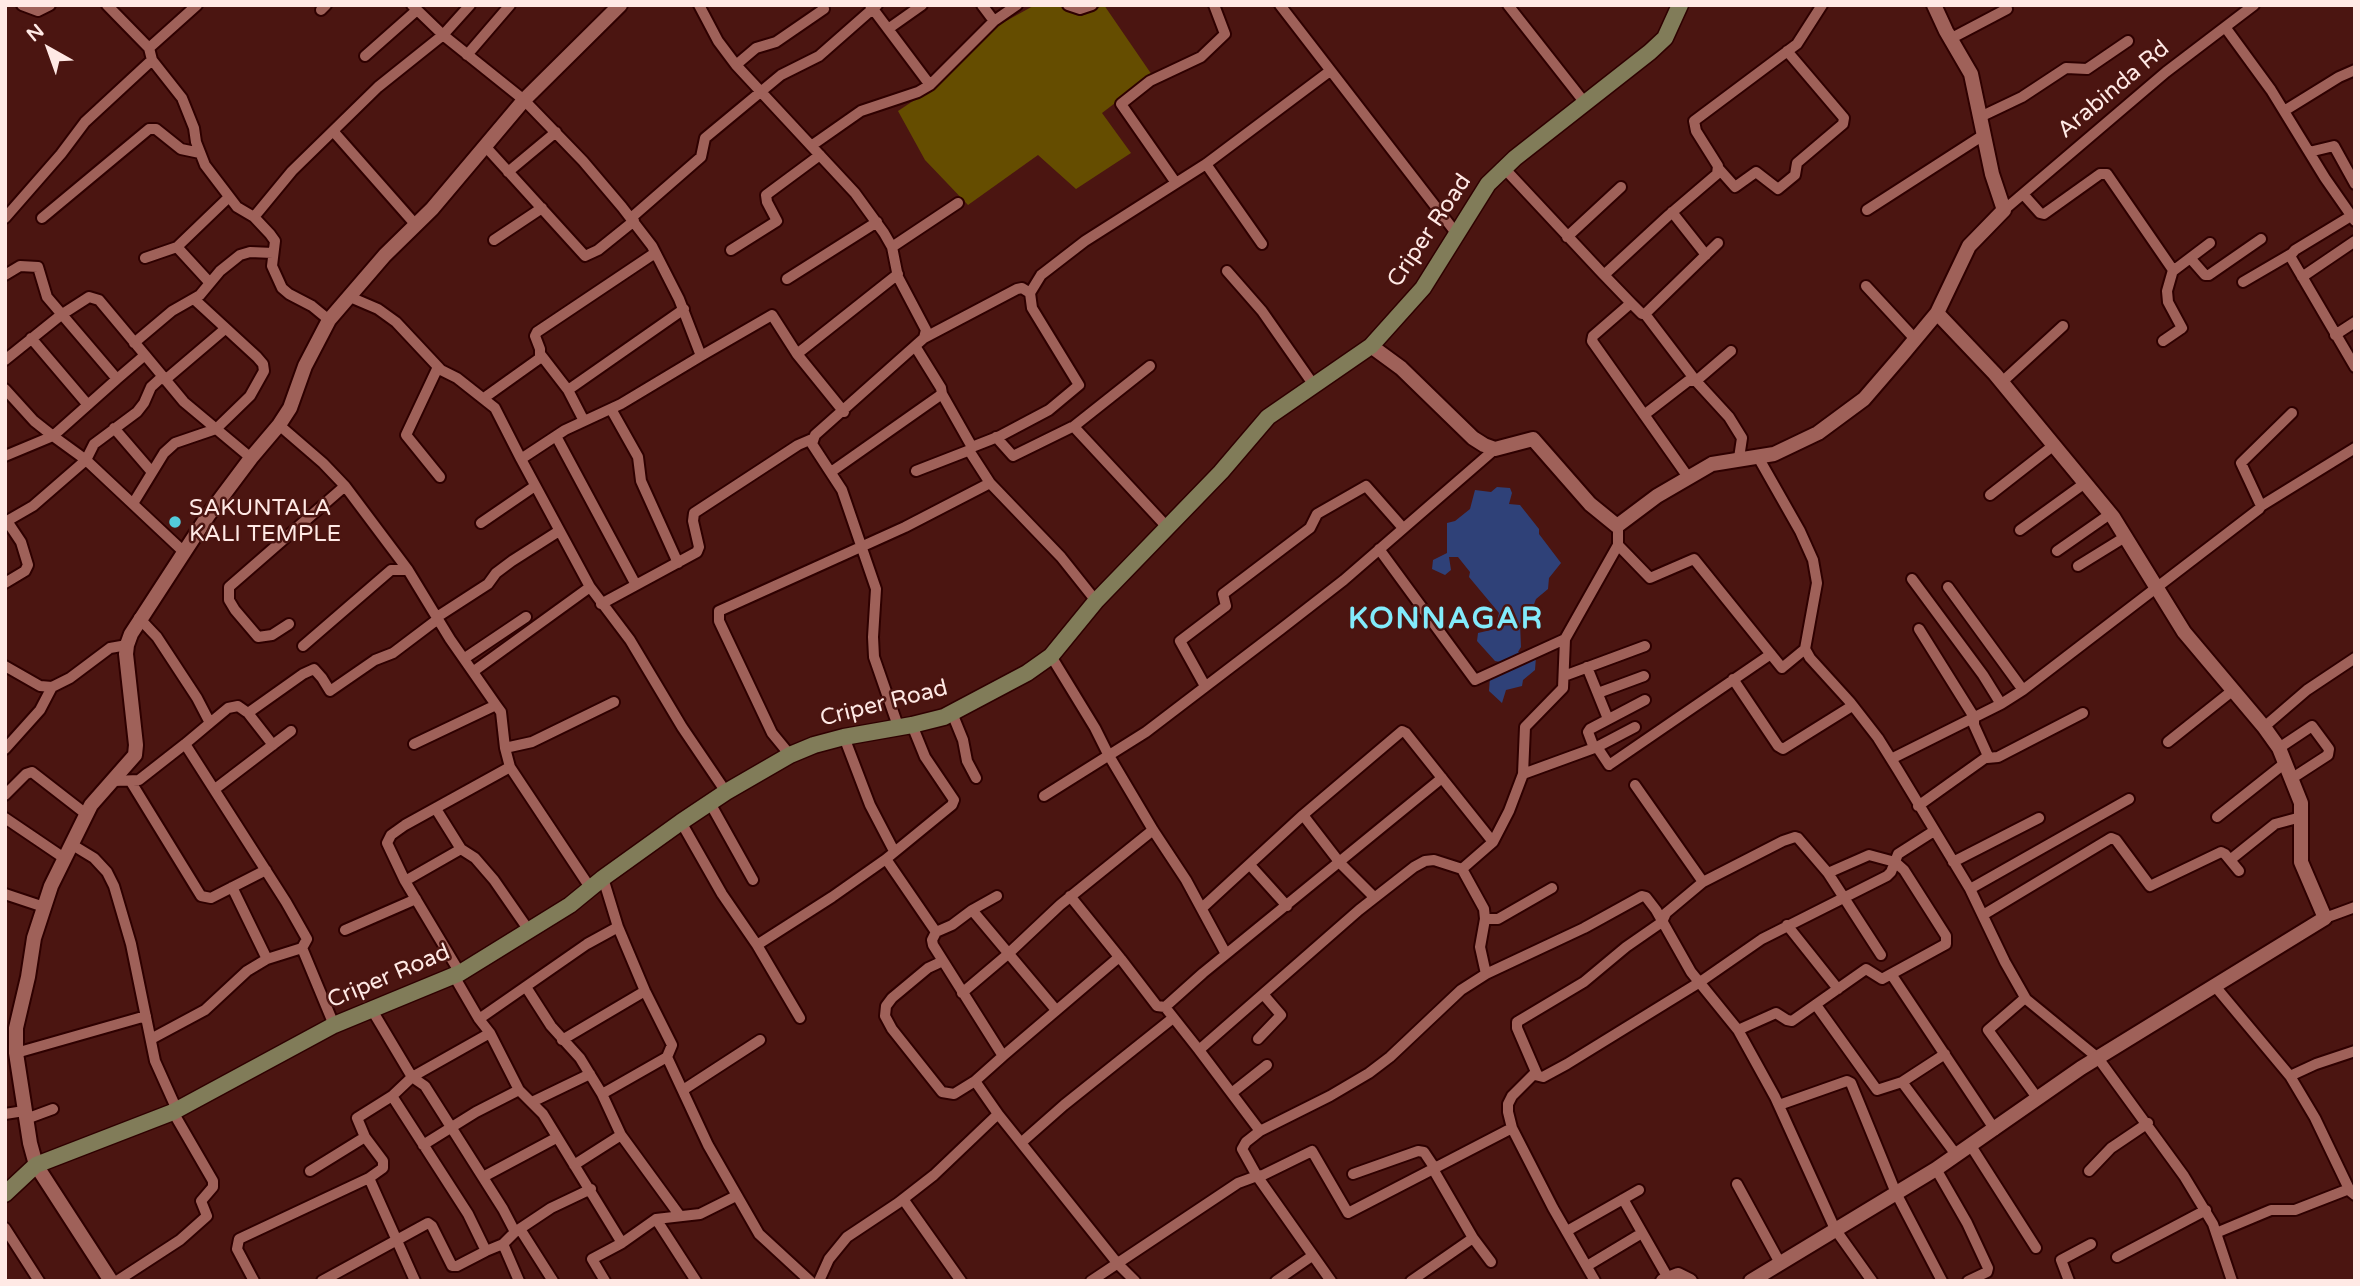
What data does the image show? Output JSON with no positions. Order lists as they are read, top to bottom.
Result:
{
  "streets": {
    "main road": ["Criper Road"],
    "street": ["Arabinda Rd"]
  },
  "districts": ["KONNAGAR"],
  "places": ["SAKUNTALA KALI TEMPLE"],
  "north": "top left"
}
